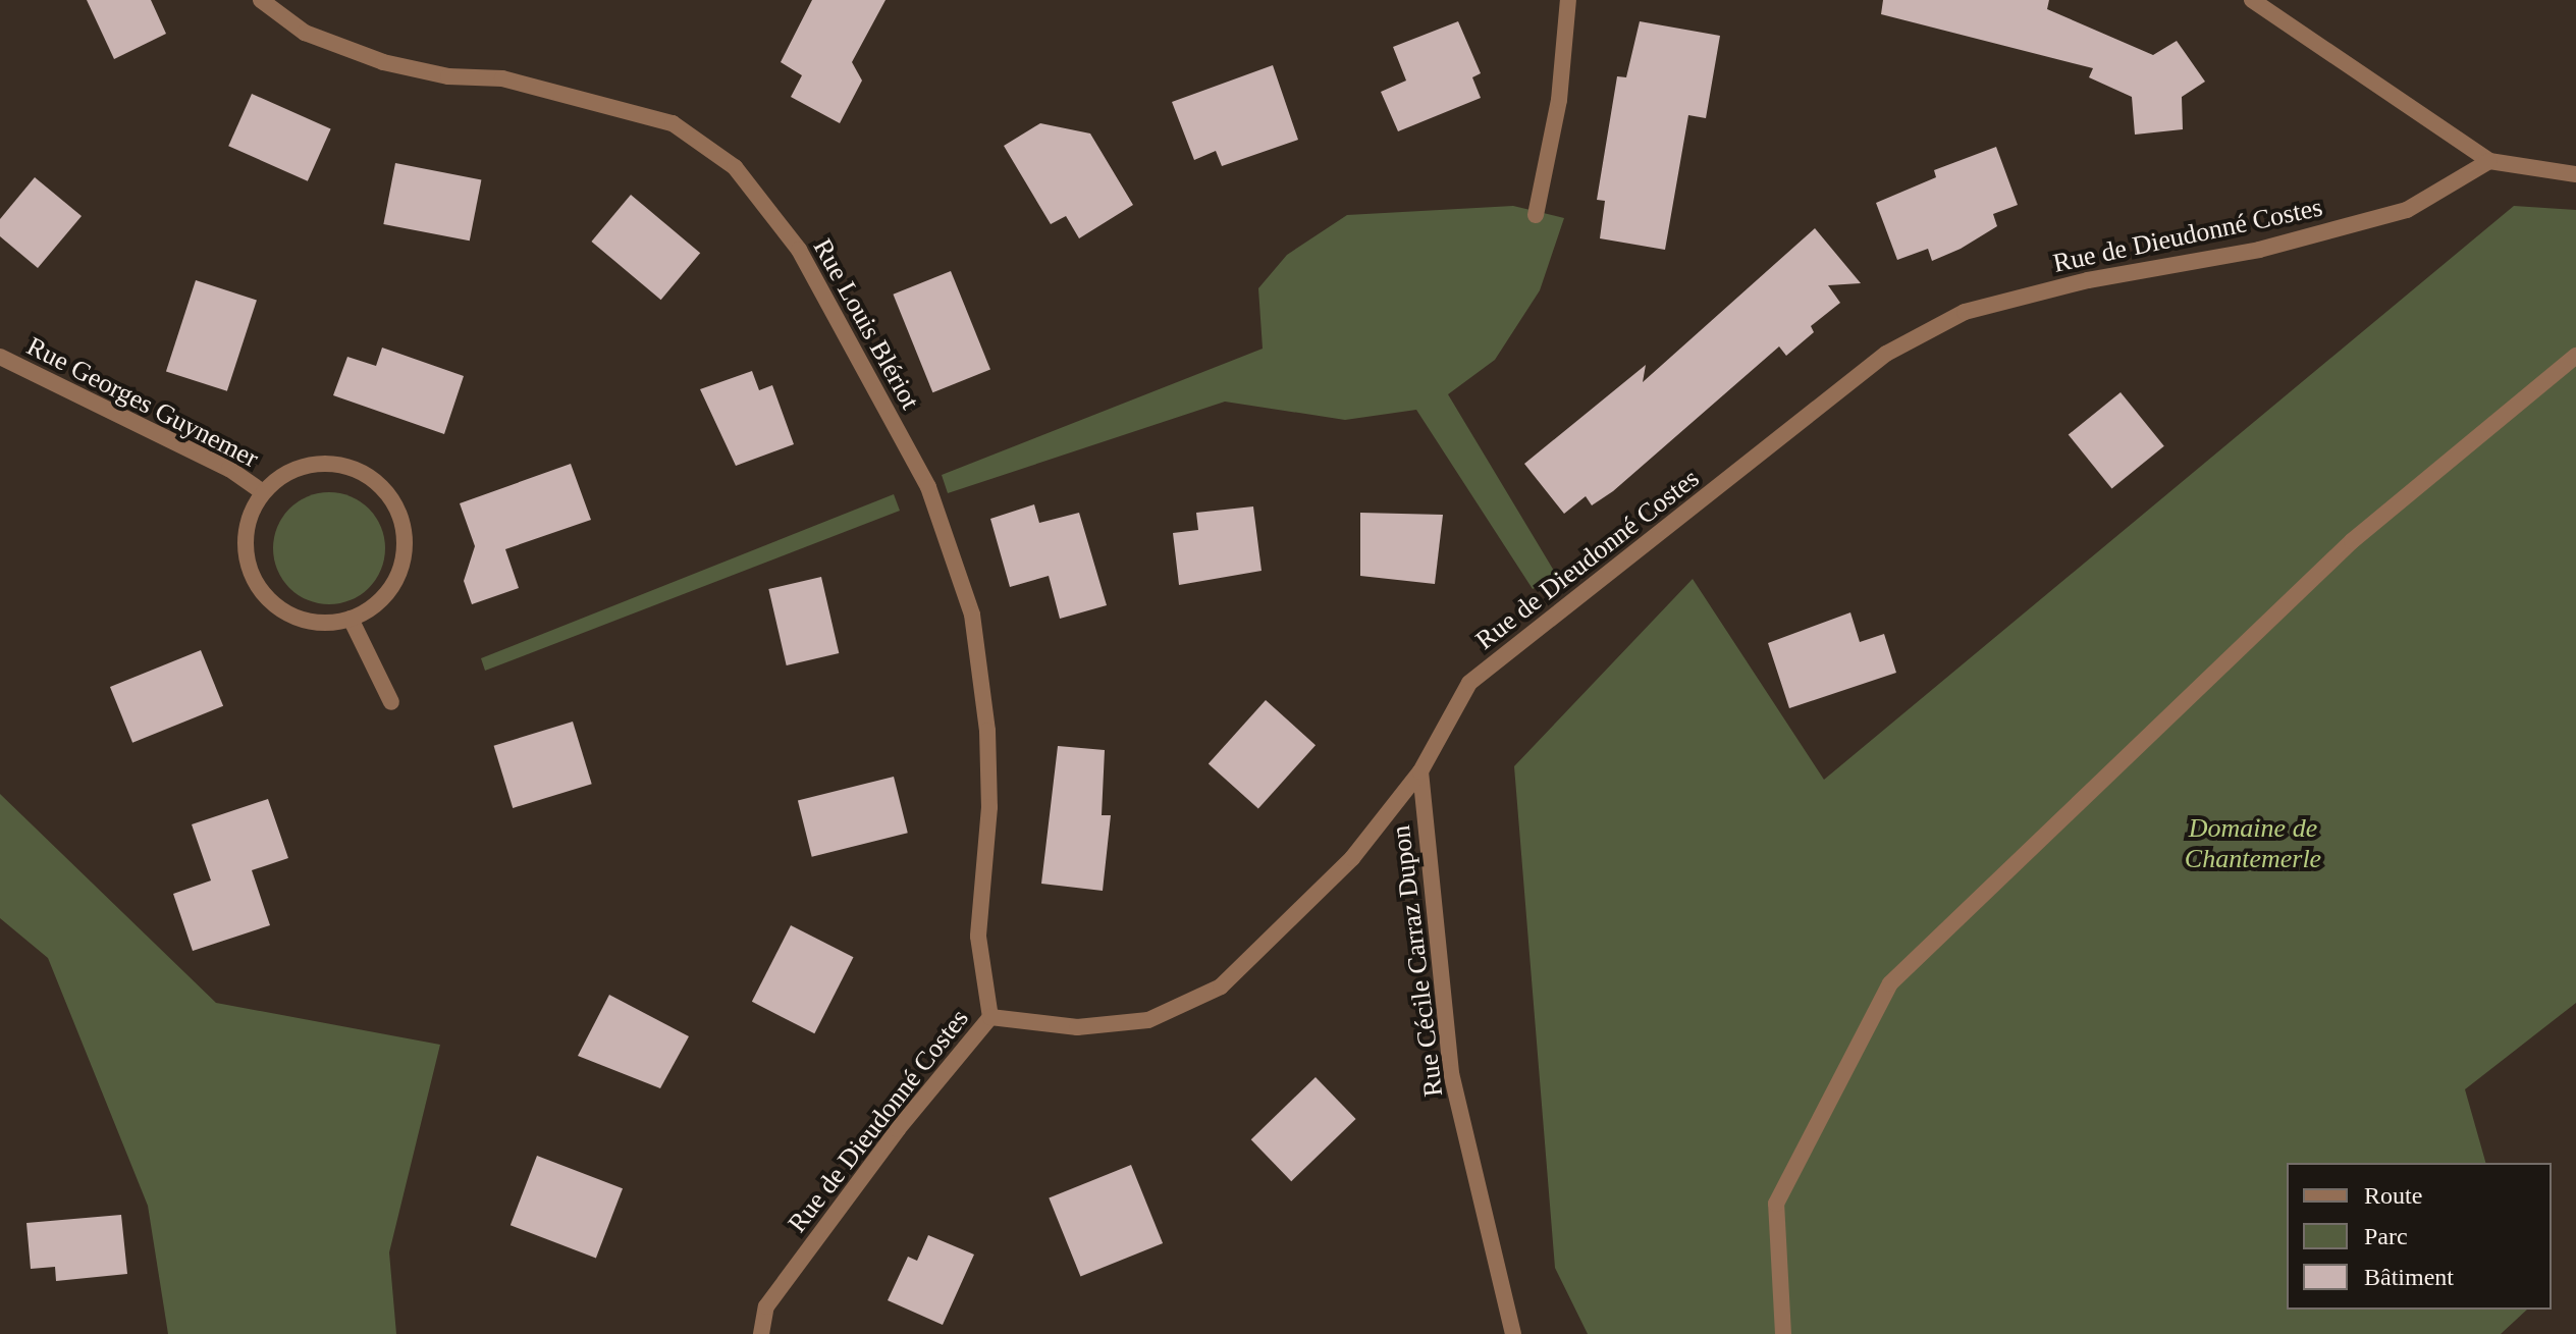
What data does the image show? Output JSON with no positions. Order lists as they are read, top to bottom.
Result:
{
  "streets": {
    "street": [
      "Rue de Dieudonné Costes",
      "Rue Louis Blériot",
      "Rue Georges Guynemer",
      "Rue Cécile Carraz Dupon"
    ]
  },
  "crossings": [
    ["Rue de Dieudonné Costes", "Rue Louis Blériot"],
    ["Rue de Dieudonné Costes", "Rue Cécile Carraz Dupon"]
  ],
  "parks": ["Domaine de Chantemerle"],
  "legend": ["Route", "Parc", "Bâtiment"]
}
